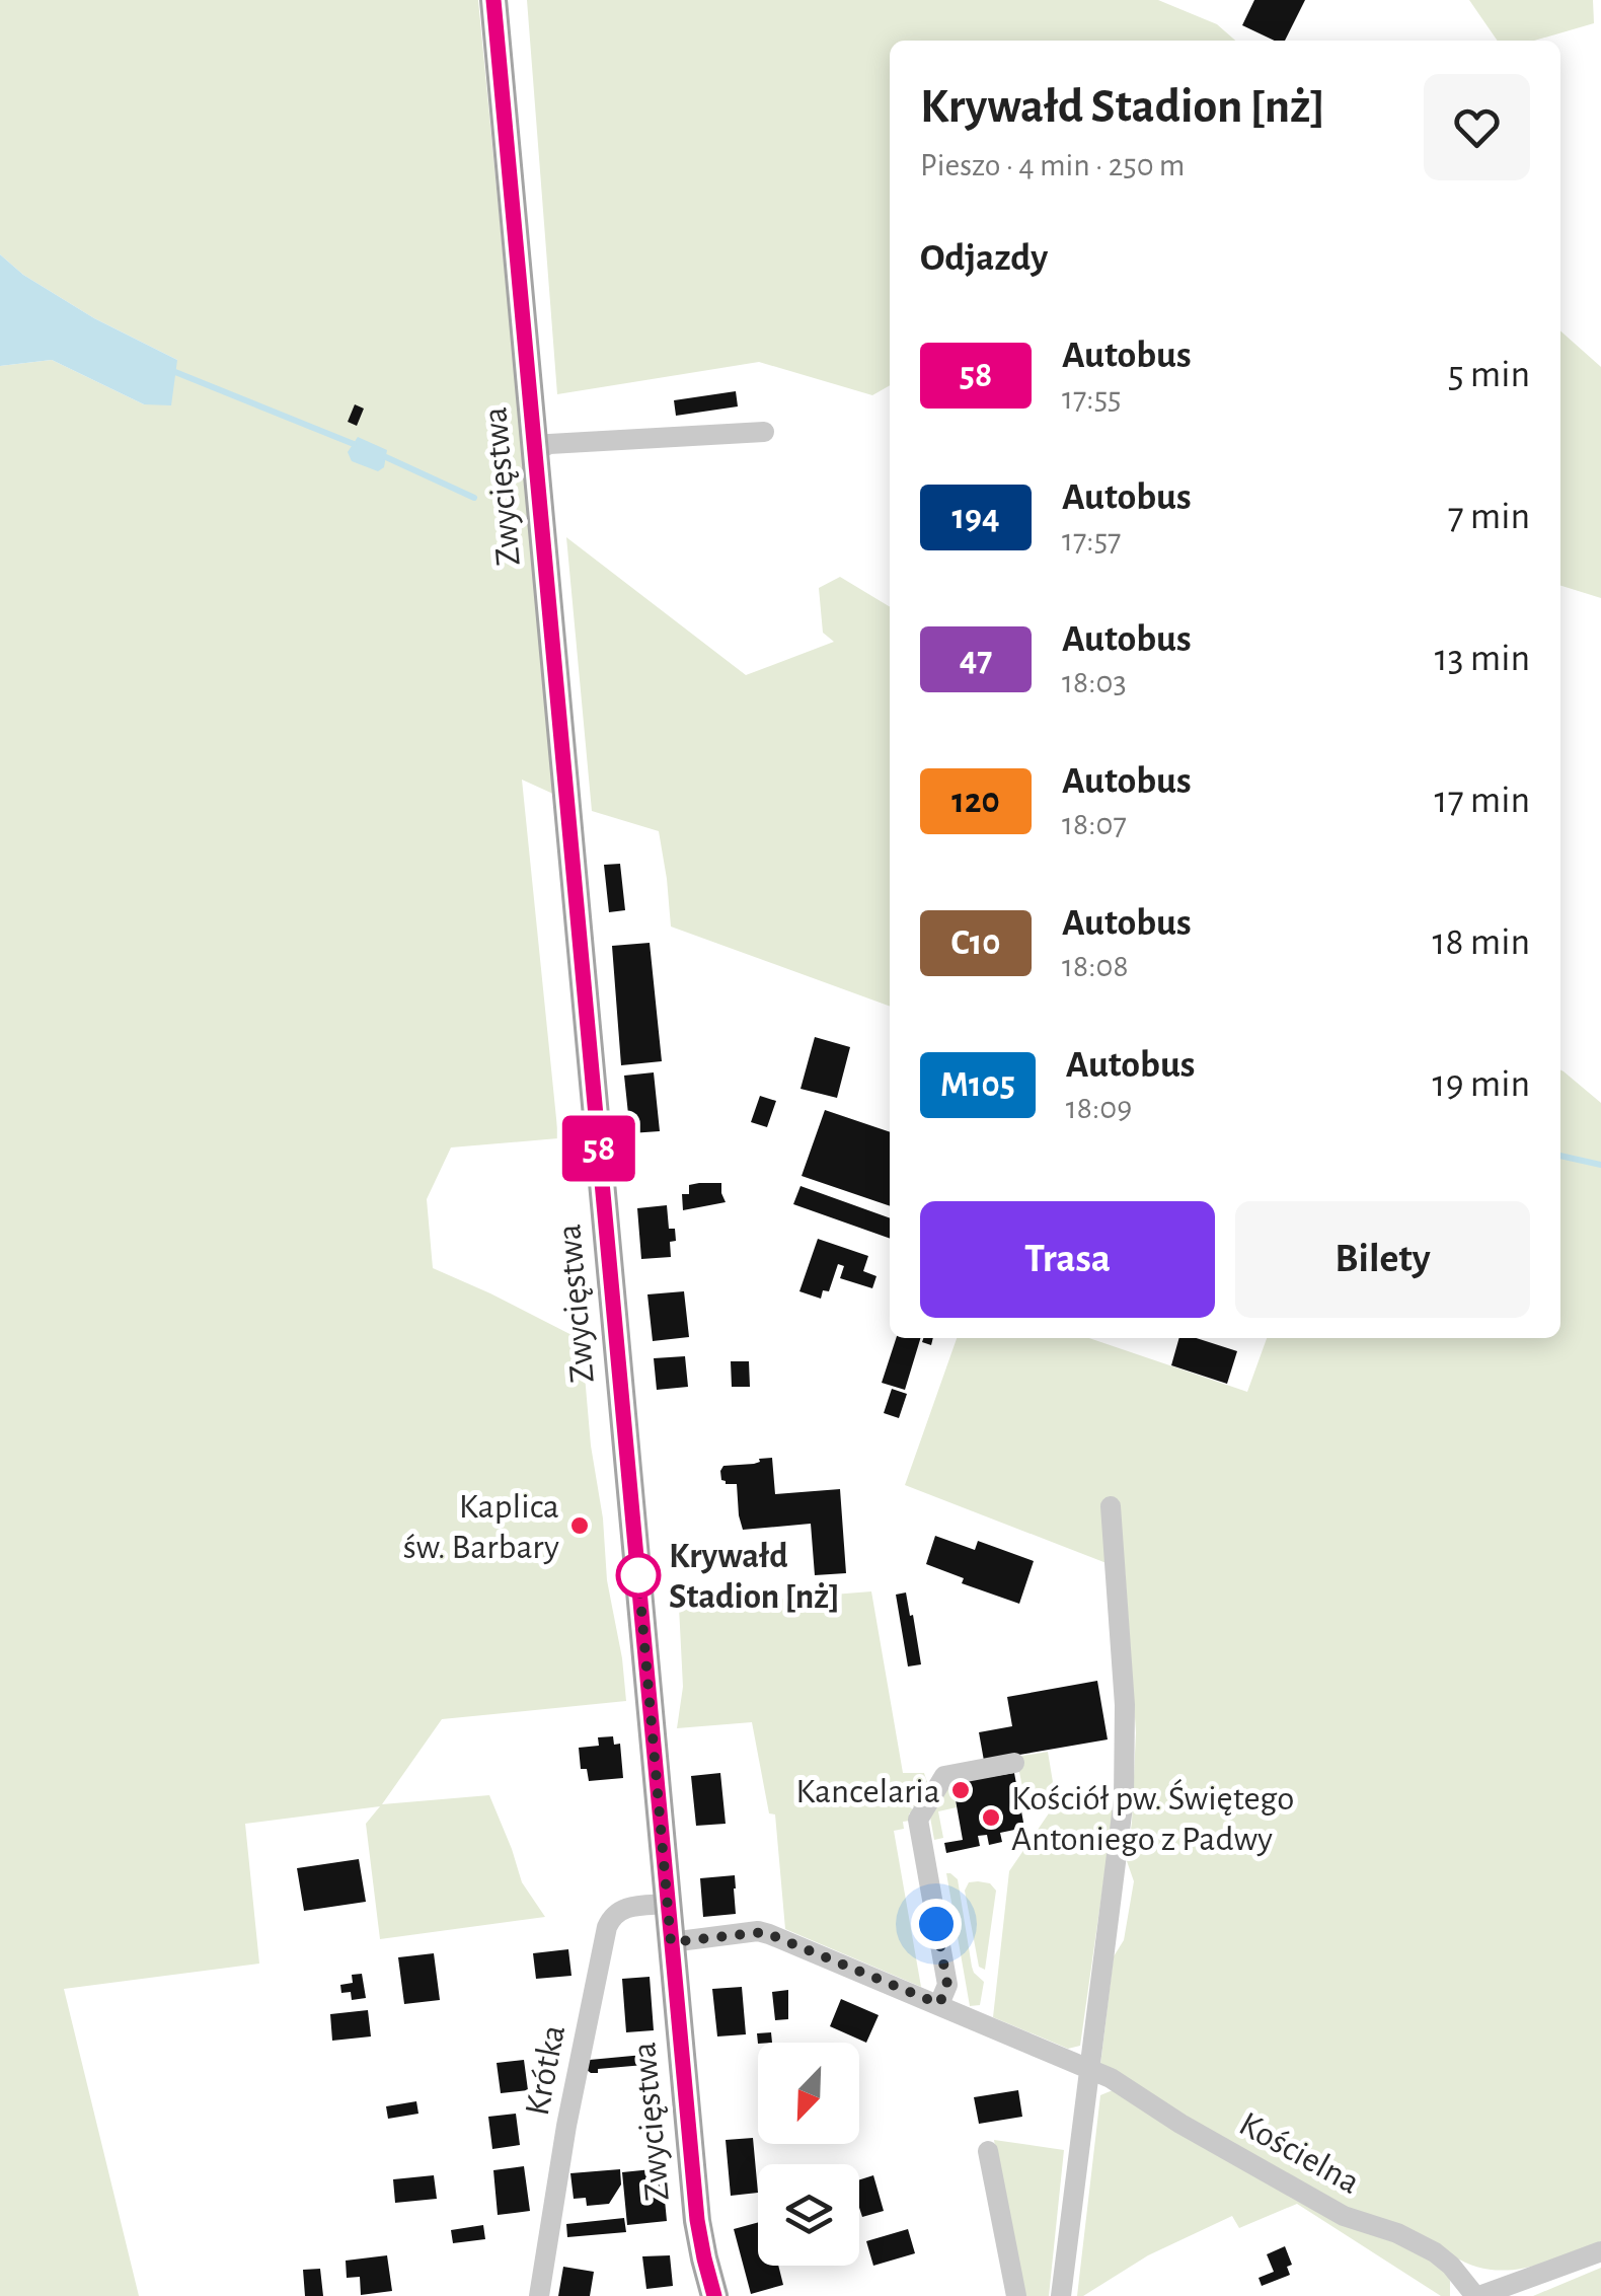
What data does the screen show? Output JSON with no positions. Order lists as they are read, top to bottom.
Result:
{
  "streets": {
    "main road": ["Zwycięstwa"],
    "street": ["Krótka", "Kościelna"]
  },
  "crossings": [
    ["Zwycięstwa", "Krótka"],
    ["Zwycięstwa", "Kościelna"]
  ],
  "places": [
    "Kaplica św. Barbary",
    "Krywałd Stadion [nż]",
    "Kancelaria",
    "Kościół pw. Świętego Antoniego z Padwy"
  ],
  "lines": ["bus line 58"],
  "north": "bottom left",
  "page": {
    "on_map": "58",
    "heading": [
      ["Krywałd Stadion [nż]", "Pieszo · 4 min · 250 m"],
      "Odjazdy"
    ],
    "list": [
      {
        "mark": "58",
        "name": "Autobus",
        "note": "17:55",
        "value": "5 min"
      },
      {
        "mark": "194",
        "name": "Autobus",
        "note": "17:57",
        "value": "7 min"
      },
      {
        "mark": "47",
        "name": "Autobus",
        "note": "18:03",
        "value": "13 min"
      },
      {
        "mark": "120",
        "name": "Autobus",
        "note": "18:07",
        "value": "17 min"
      },
      {
        "mark": "C10",
        "name": "Autobus",
        "note": "18:08",
        "value": "18 min"
      },
      {
        "mark": "M105",
        "name": "Autobus",
        "note": "18:09",
        "value": "19 min"
      }
    ],
    "buttons": ["Trasa", "Bilety"]
  }
}
